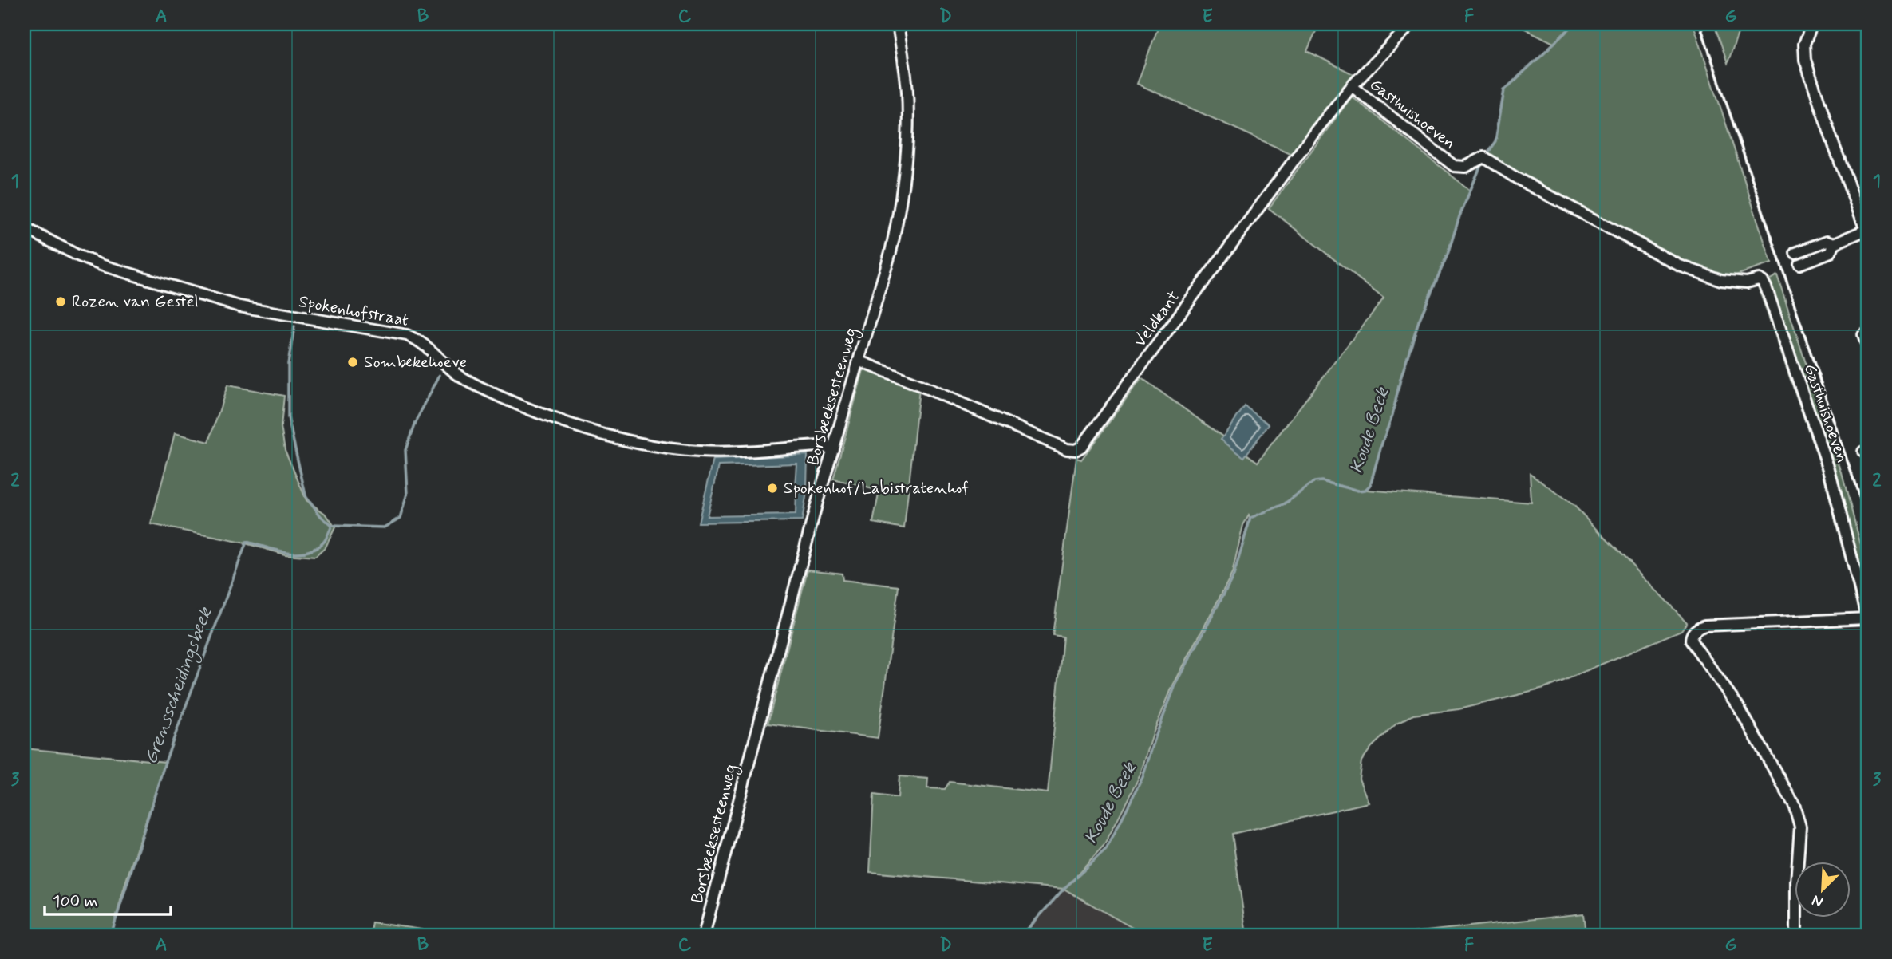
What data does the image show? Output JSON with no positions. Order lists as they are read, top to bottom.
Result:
{
  "streets": {
    "street": [
      "Gasthuishoeven",
      "Spokenhofstraat",
      "Veldkant",
      "Borsbeeksesteenweg"
    ]
  },
  "crossings": [
    ["Gasthuishoeven", "Veldkant"],
    ["Spokenhofstraat", "Borsbeeksesteenweg"],
    ["Veldkant", "Borsbeeksesteenweg"]
  ],
  "water": ["Koude Beek", "Grensscheidingsbeek"],
  "places": ["Rozen van Gestel", "Sombekehoeve", "Spokenhof/Labistratenhof"],
  "scale_bar": "100 m",
  "north": "bottom left",
  "grid": {
    "columns": [
      "A",
      "B",
      "C",
      "D",
      "E",
      "F",
      "G"
    ],
    "rows": ["1", "2", "3"]
  }
}
